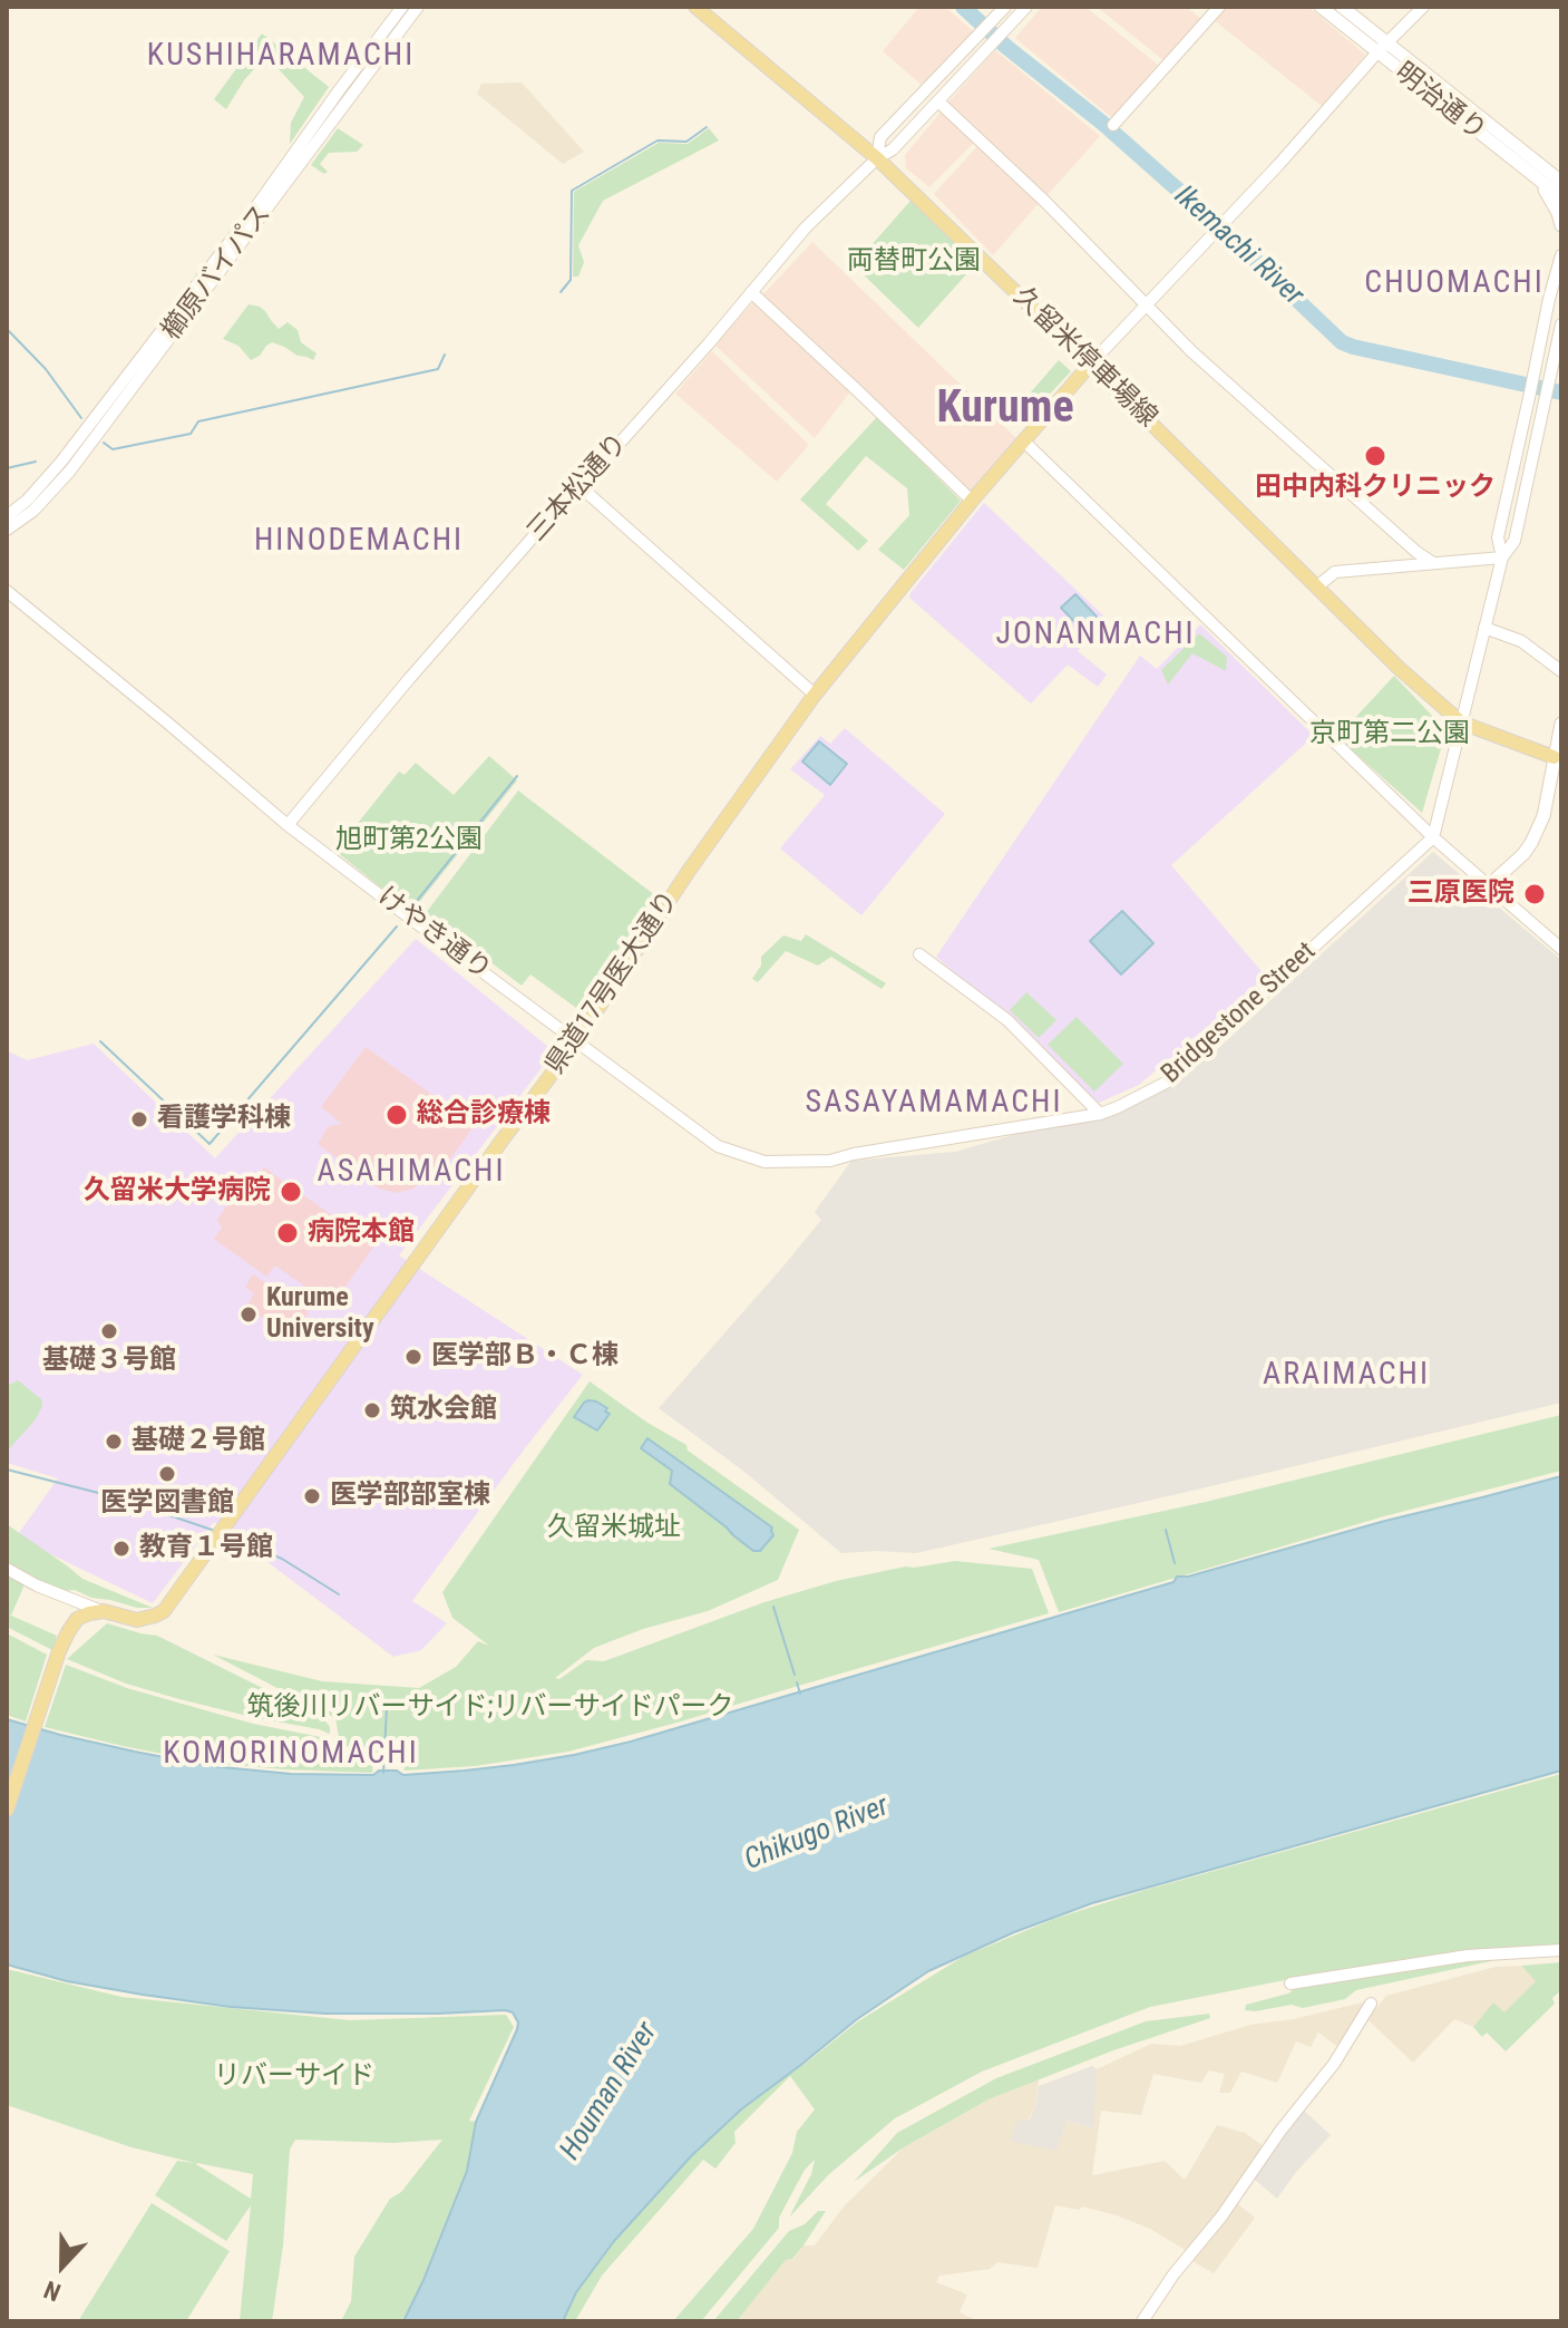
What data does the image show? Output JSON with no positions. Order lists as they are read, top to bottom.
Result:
{
  "streets": {
    "main road": ["明治通り", "久留米停車場線", "県道17号医大通り"],
    "street": [
      "櫛原バイパス",
      "三本松通り",
      "けやき通り",
      "Bridgestone Street"
    ]
  },
  "crossings": [
    ["久留米停車場線", "三本松通り"],
    ["久留米停車場線", "県道17号医大通り"],
    ["三本松通り", "けやき通り"],
    ["けやき通り", "県道17号医大通り"],
    ["けやき通り", "Bridgestone Street"]
  ],
  "districts": [
    "KUSHIHARAMACHI",
    "CHUOMACHI",
    "Kurume",
    "HINODEMACHI",
    "JONANMACHI",
    "SASAYAMAMACHI",
    "ASAHIMACHI",
    "ARAIMACHI",
    "KOMORINOMACHI"
  ],
  "water": ["Ikemachi River", "Chikugo River", "Houman River"],
  "parks": [
    "両替町公園",
    "京町第二公園",
    "旭町第2公園",
    "久留米城址",
    "筑後川リバーサイド;リバーサイドパーク",
    "リバーサイド"
  ],
  "places": [
    "田中内科クリニック",
    "三原医院",
    "総合診療棟",
    "看護学科棟",
    "久留米大学病院",
    "病院本館",
    "Kurume University",
    "基礎３号館",
    "医学部Ｂ・Ｃ棟",
    "筑水会館",
    "基礎２号館",
    "医学図書館",
    "医学部部室棟",
    "教育１号館"
  ],
  "north": "bottom"
}
